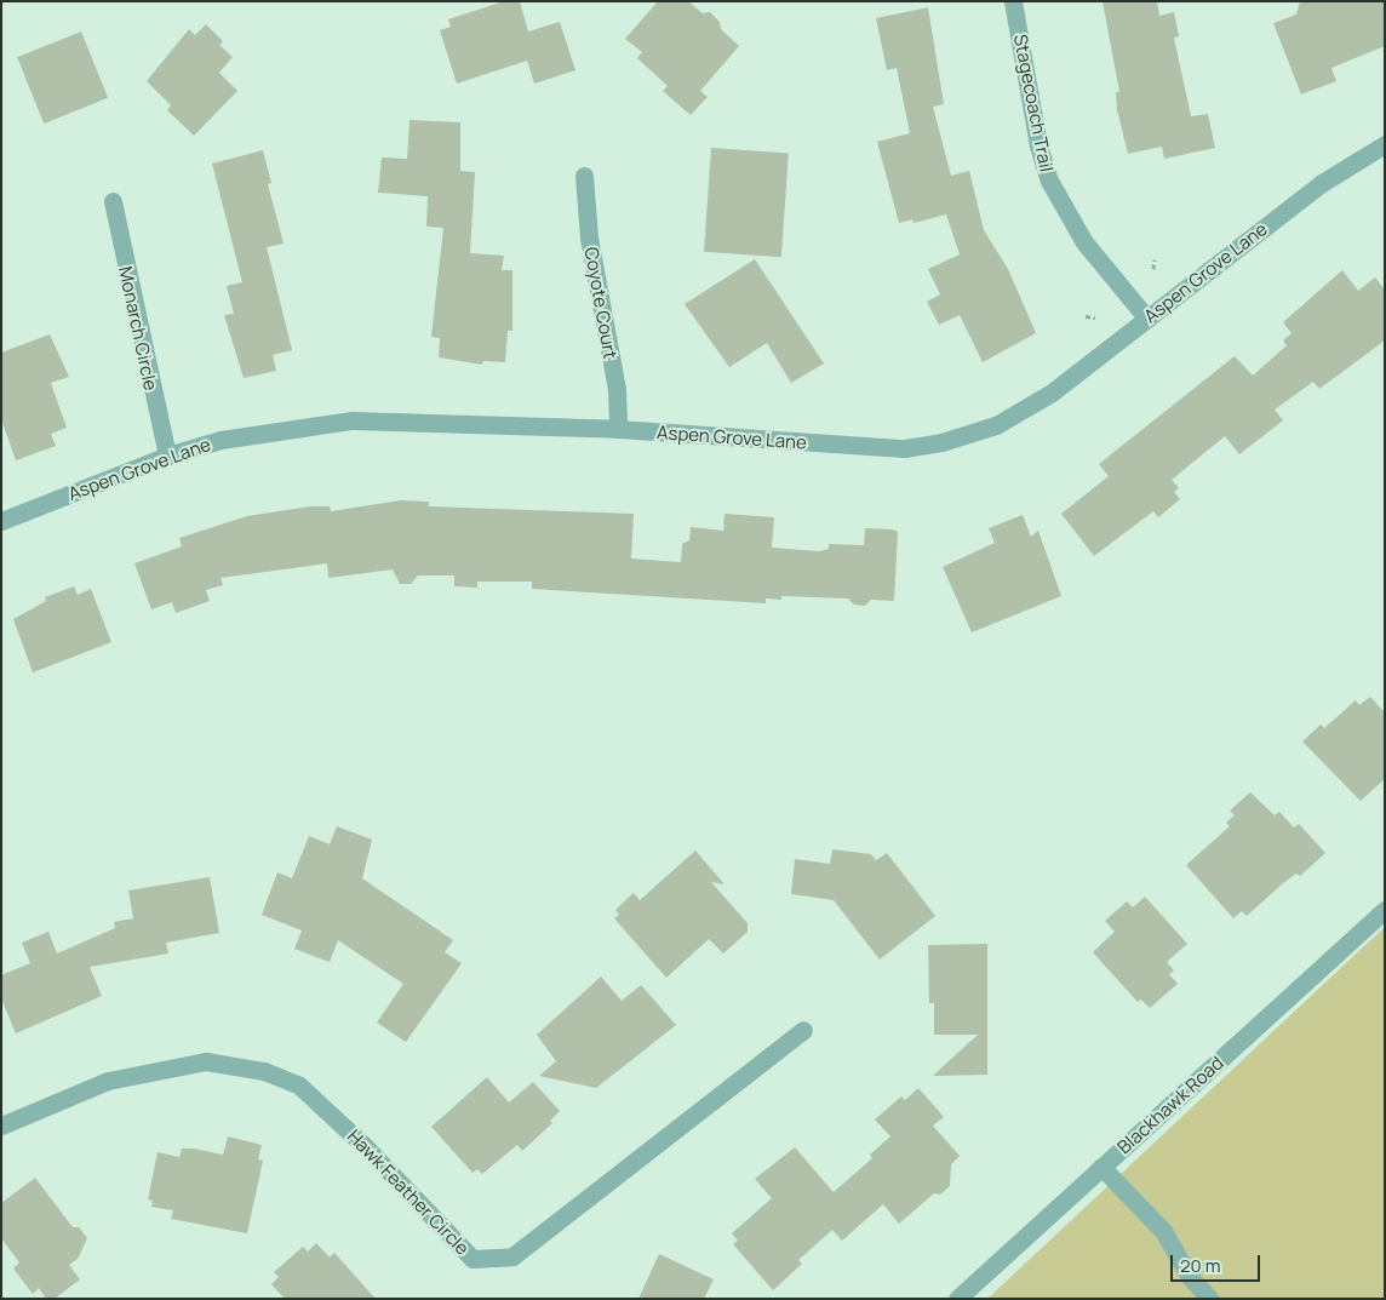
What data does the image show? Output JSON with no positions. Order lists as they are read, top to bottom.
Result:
{
  "streets": {
    "street": [
      "Stagecoach Trail",
      "Aspen Grove Lane",
      "Coyote Court",
      "Monarch Circle",
      "Blackhawk Road",
      "Hawk Feather Circle"
    ]
  },
  "crossings": [
    ["Stagecoach Trail", "Aspen Grove Lane"],
    ["Aspen Grove Lane", "Coyote Court"],
    ["Aspen Grove Lane", "Monarch Circle"]
  ],
  "scale_bar": "20 m"
}
